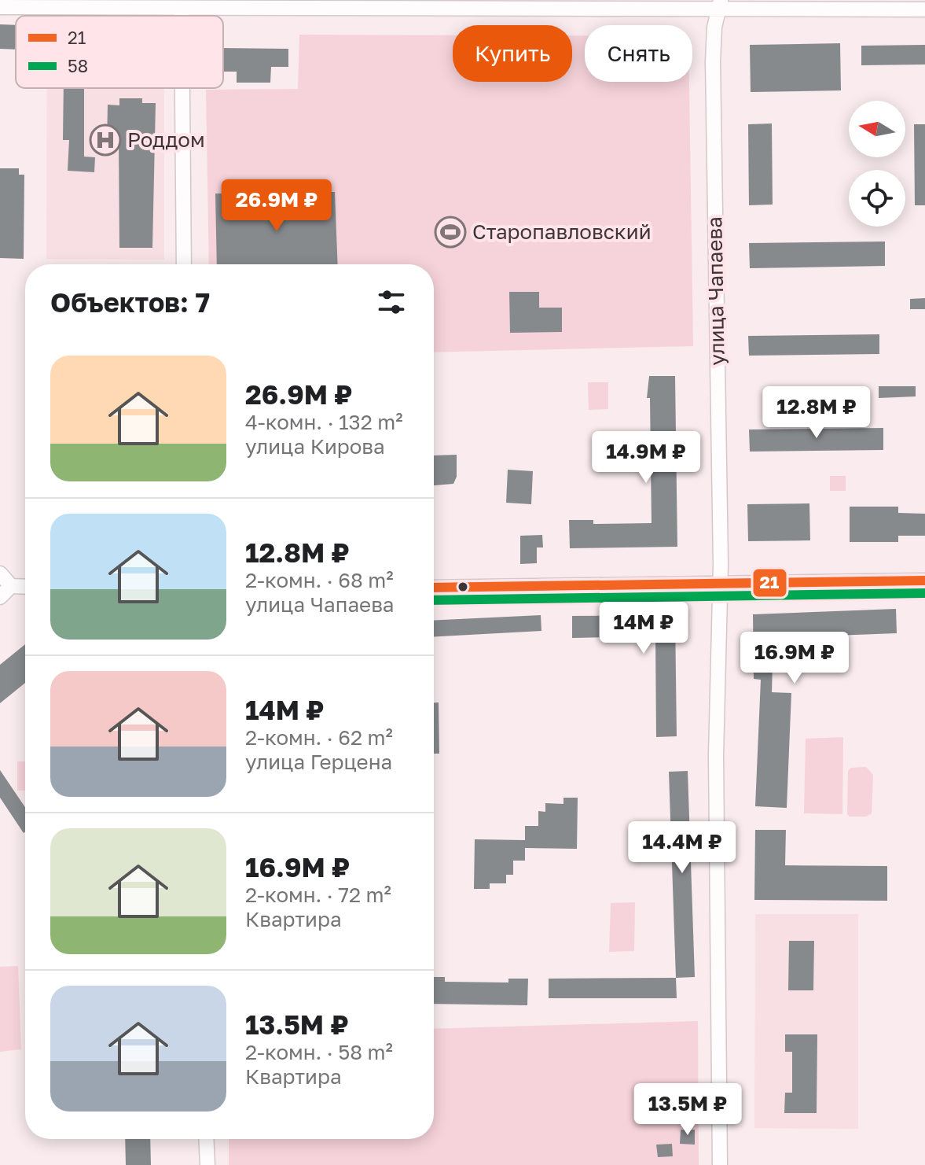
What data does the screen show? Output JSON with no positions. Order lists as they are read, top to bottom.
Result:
{
  "streets": {
    "street": ["улица Чапаева"]
  },
  "places": {
    "hospital": ["Роддом"],
    "sports": ["Старопавловский"]
  },
  "lines": ["transit line 21", "transit line 58"],
  "legend": ["21", "58"],
  "north": "left",
  "page": {
    "chip": ["Купить", "Снять"],
    "price": [
      "26.9M ₽",
      "12.8M ₽",
      "14.9M ₽",
      "14M ₽",
      "16.9M ₽",
      "14.4M ₽",
      "13.5M ₽"
    ],
    "heading": "Объектов: 7",
    "list": [
      {
        "name": "26.9M ₽",
        "note": "4-комн. · 132 m² · улица Кирова"
      },
      {
        "name": "12.8M ₽",
        "note": "2-комн. · 68 m² · улица Чапаева"
      },
      {
        "name": "14M ₽",
        "note": "2-комн. · 62 m² · улица Герцена"
      },
      {
        "name": "16.9M ₽",
        "note": "2-комн. · 72 m² · Квартира"
      },
      {
        "name": "13.5M ₽",
        "note": "2-комн. · 58 m² · Квартира"
      }
    ]
  }
}
